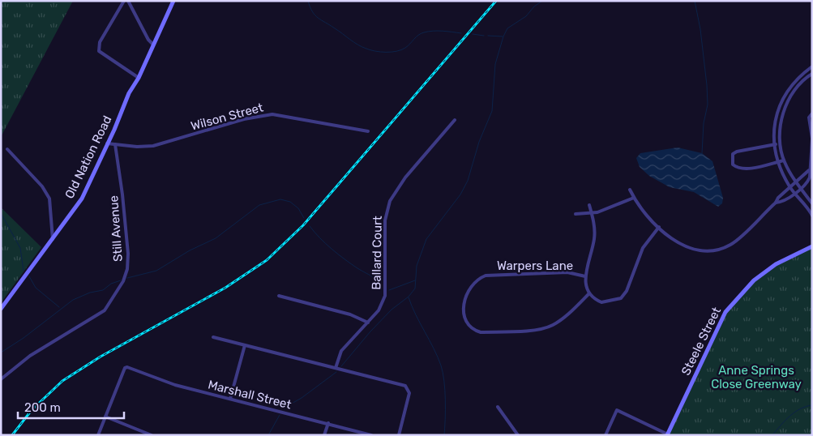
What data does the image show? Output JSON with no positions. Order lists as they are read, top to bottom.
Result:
{
  "streets": {
    "main road": ["Old Nation Road", "Steele Street"],
    "street": [
      "Wilson Street",
      "Still Avenue",
      "Ballard Court",
      "Warpers Lane",
      "Marshall Street"
    ]
  },
  "crossings": [
    ["Wilson Street", "Still Avenue"]
  ],
  "parks": ["Anne Springs Close Greenway"],
  "scale_bar": "200 m"
}
